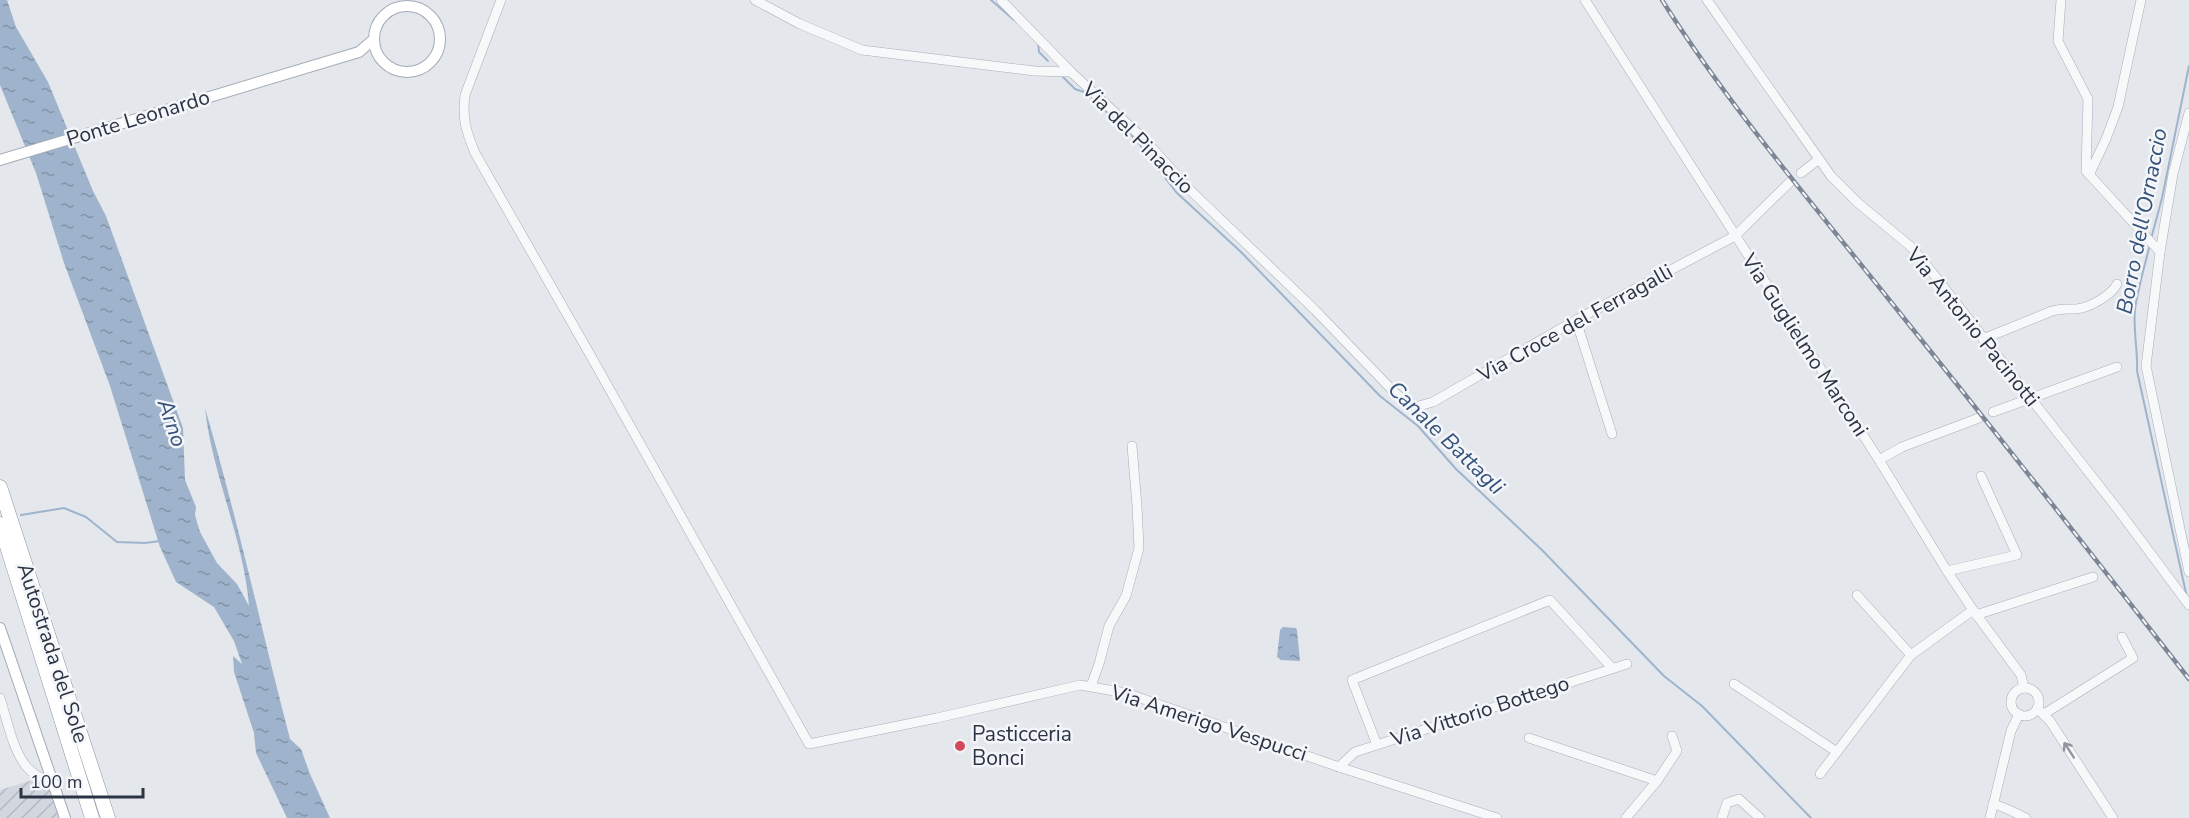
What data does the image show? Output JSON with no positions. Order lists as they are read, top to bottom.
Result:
{
  "streets": {
    "highway": ["Autostrada del Sole"],
    "main road": ["Ponte Leonardo"],
    "street": [
      "Via del Pinaccio",
      "Via Croce del Ferragalli",
      "Via Antonio Pacinotti",
      "Via Guglielmo Marconi",
      "Via Vittorio Bottego",
      "Via Amerigo Vespucci"
    ]
  },
  "crossings": [
    ["Via del Pinaccio", "Via Croce del Ferragalli"],
    ["Via Croce del Ferragalli", "Via Guglielmo Marconi"],
    ["Via Vittorio Bottego", "Via Amerigo Vespucci"]
  ],
  "water": ["Borro dell'Ornaccio", "Arno", "Canale Battagli"],
  "places": ["Pasticceria Bonci"],
  "scale_bar": "100 m"
}
